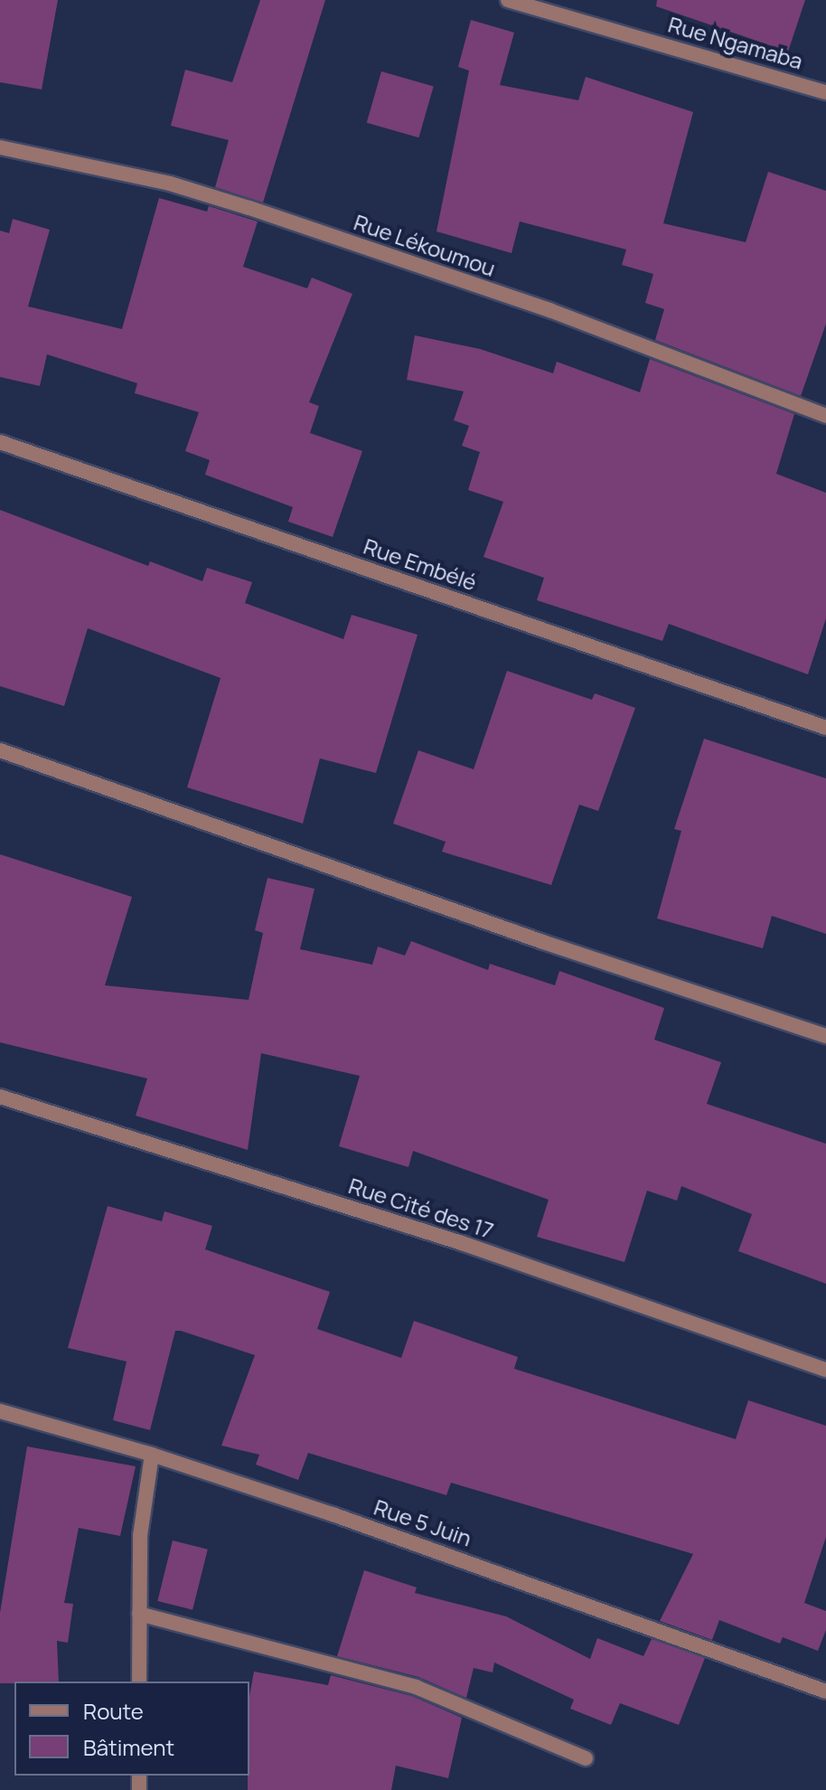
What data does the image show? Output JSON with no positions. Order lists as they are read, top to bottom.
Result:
{
  "streets": {
    "street": [
      "Rue Ngamaba",
      "Rue Lékoumou",
      "Rue Embélé",
      "Rue Cité des 17",
      "Rue 5 Juin"
    ]
  },
  "legend": ["Route", "Bâtiment"]
}
